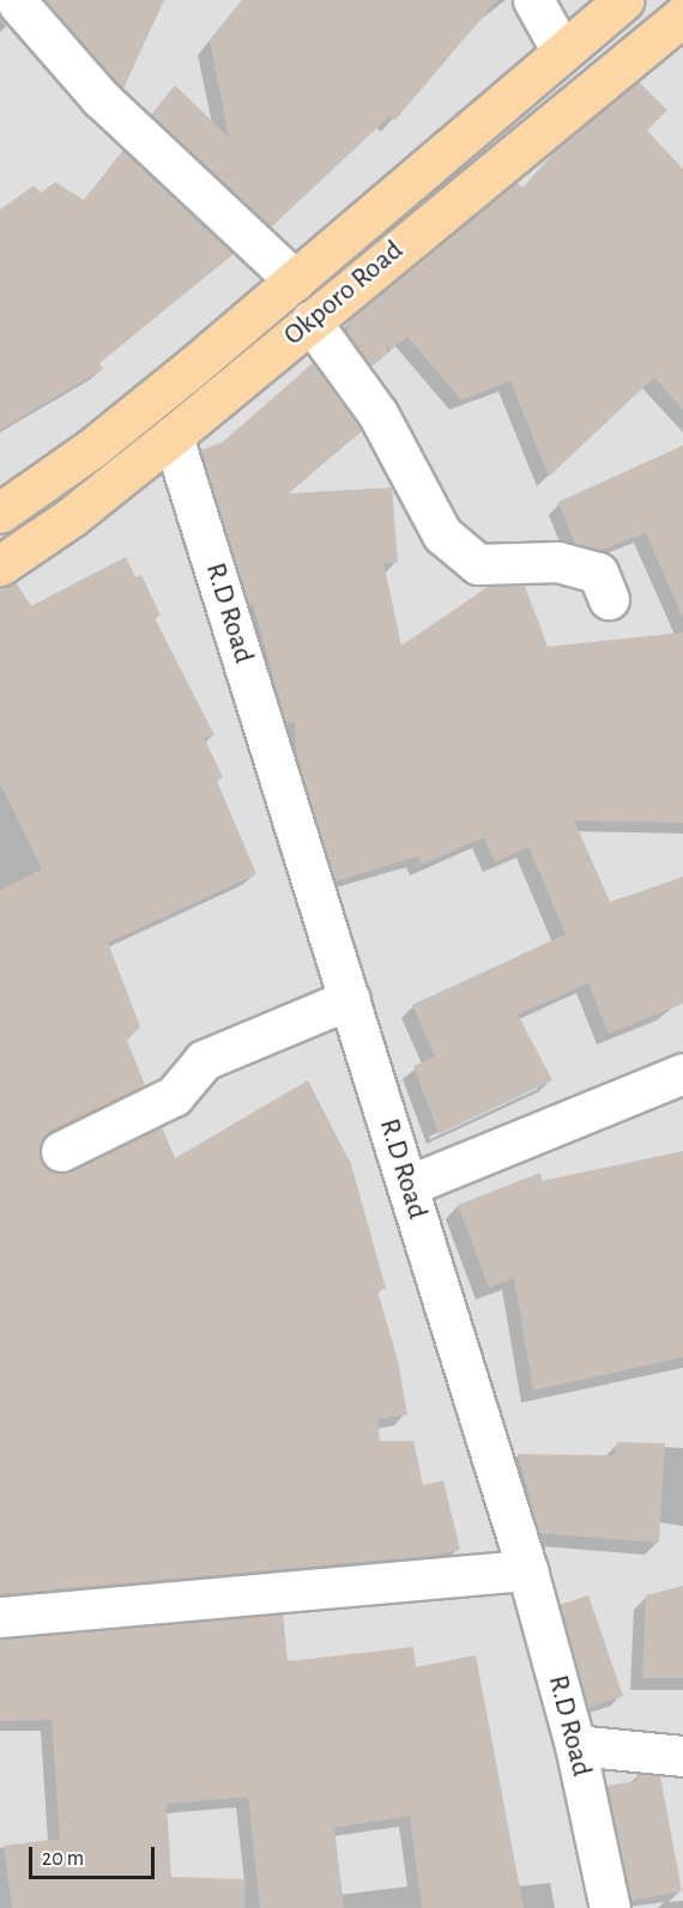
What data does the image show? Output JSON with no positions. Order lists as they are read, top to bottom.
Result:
{
  "streets": {
    "main road": ["Okporo Road"],
    "street": ["R.D Road"]
  },
  "crossings": [
    ["Okporo Road", "R.D Road"]
  ],
  "scale_bar": "20 m"
}
